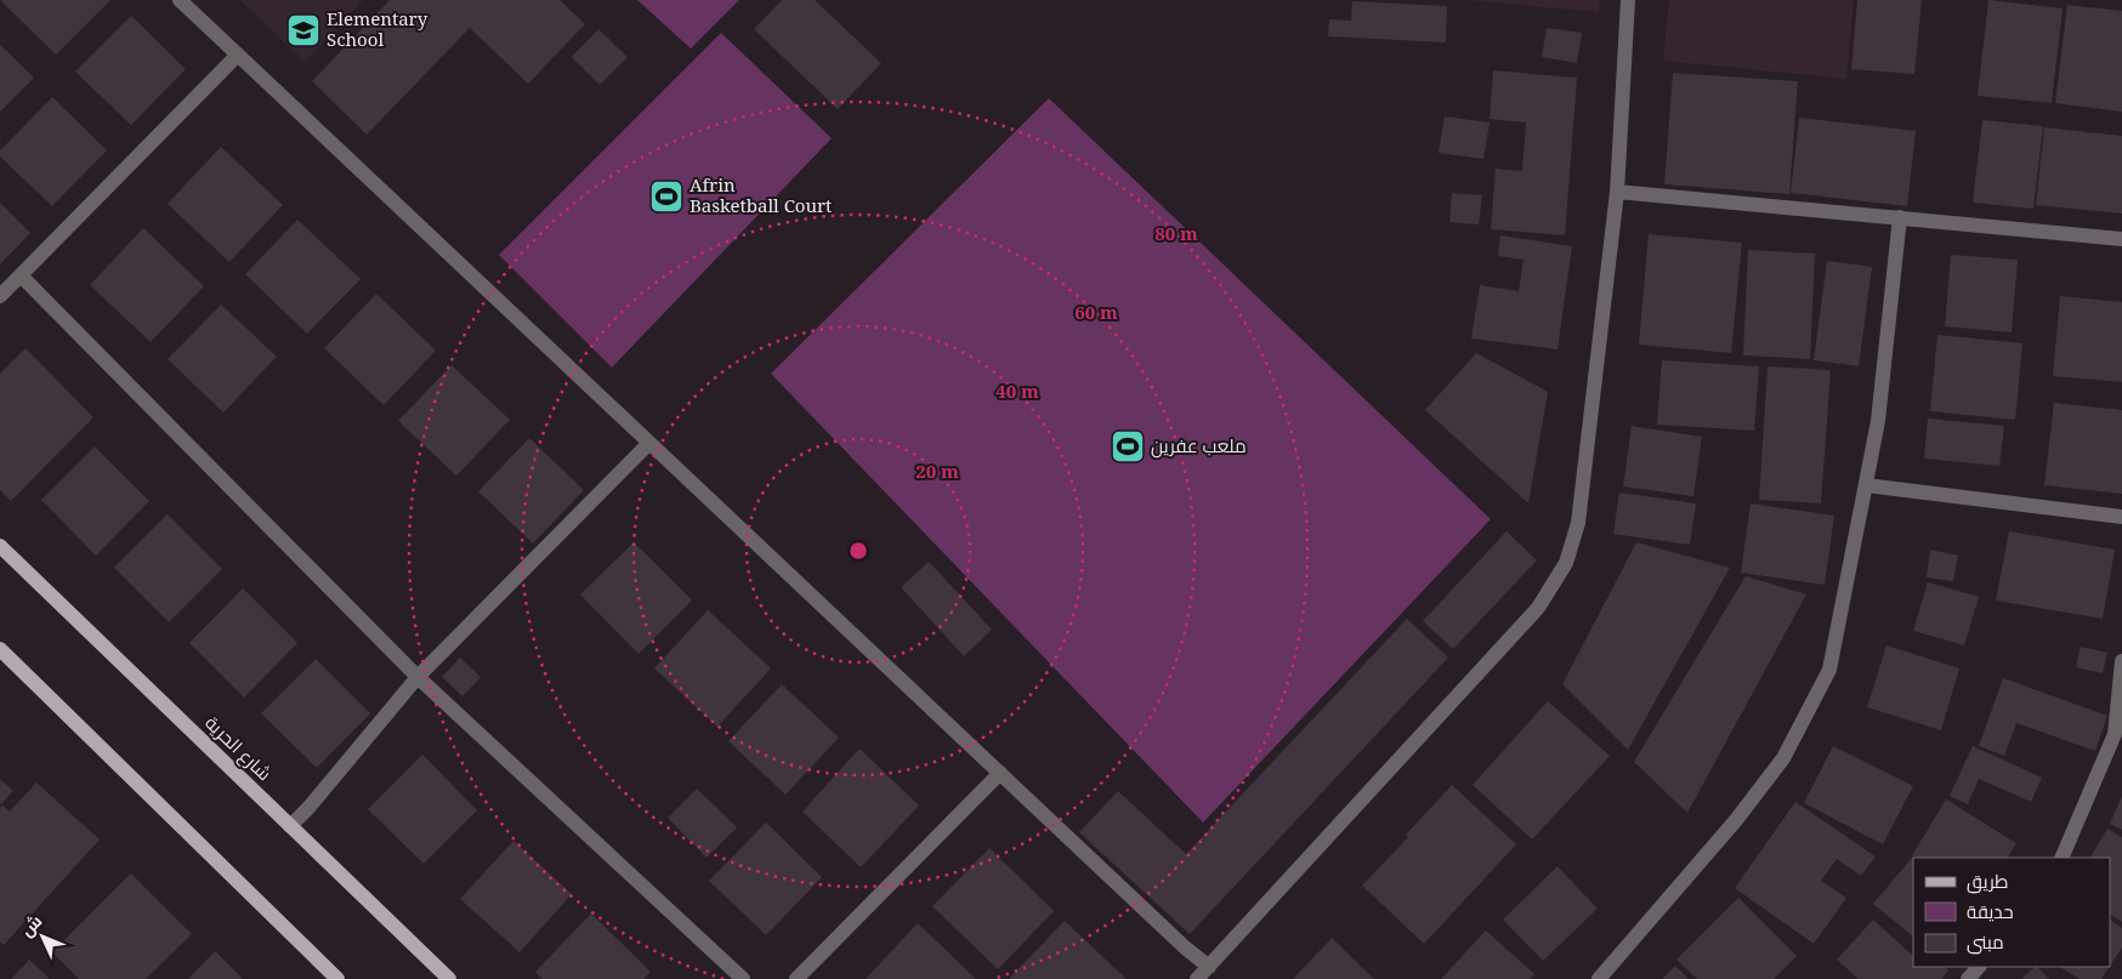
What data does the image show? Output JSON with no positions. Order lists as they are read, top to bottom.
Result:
{
  "streets": {
    "main road": ["شارع الحرية"]
  },
  "places": {
    "school or university": ["Elementary School"],
    "sports": ["Afrin Basketball Court", "ملعب عفرين"]
  },
  "legend": ["طريق", "حديقة", "مبنى"],
  "north": "top left",
  "rings": [
    "80 m",
    "60 m",
    "40 m",
    "20 m"
  ]
}
